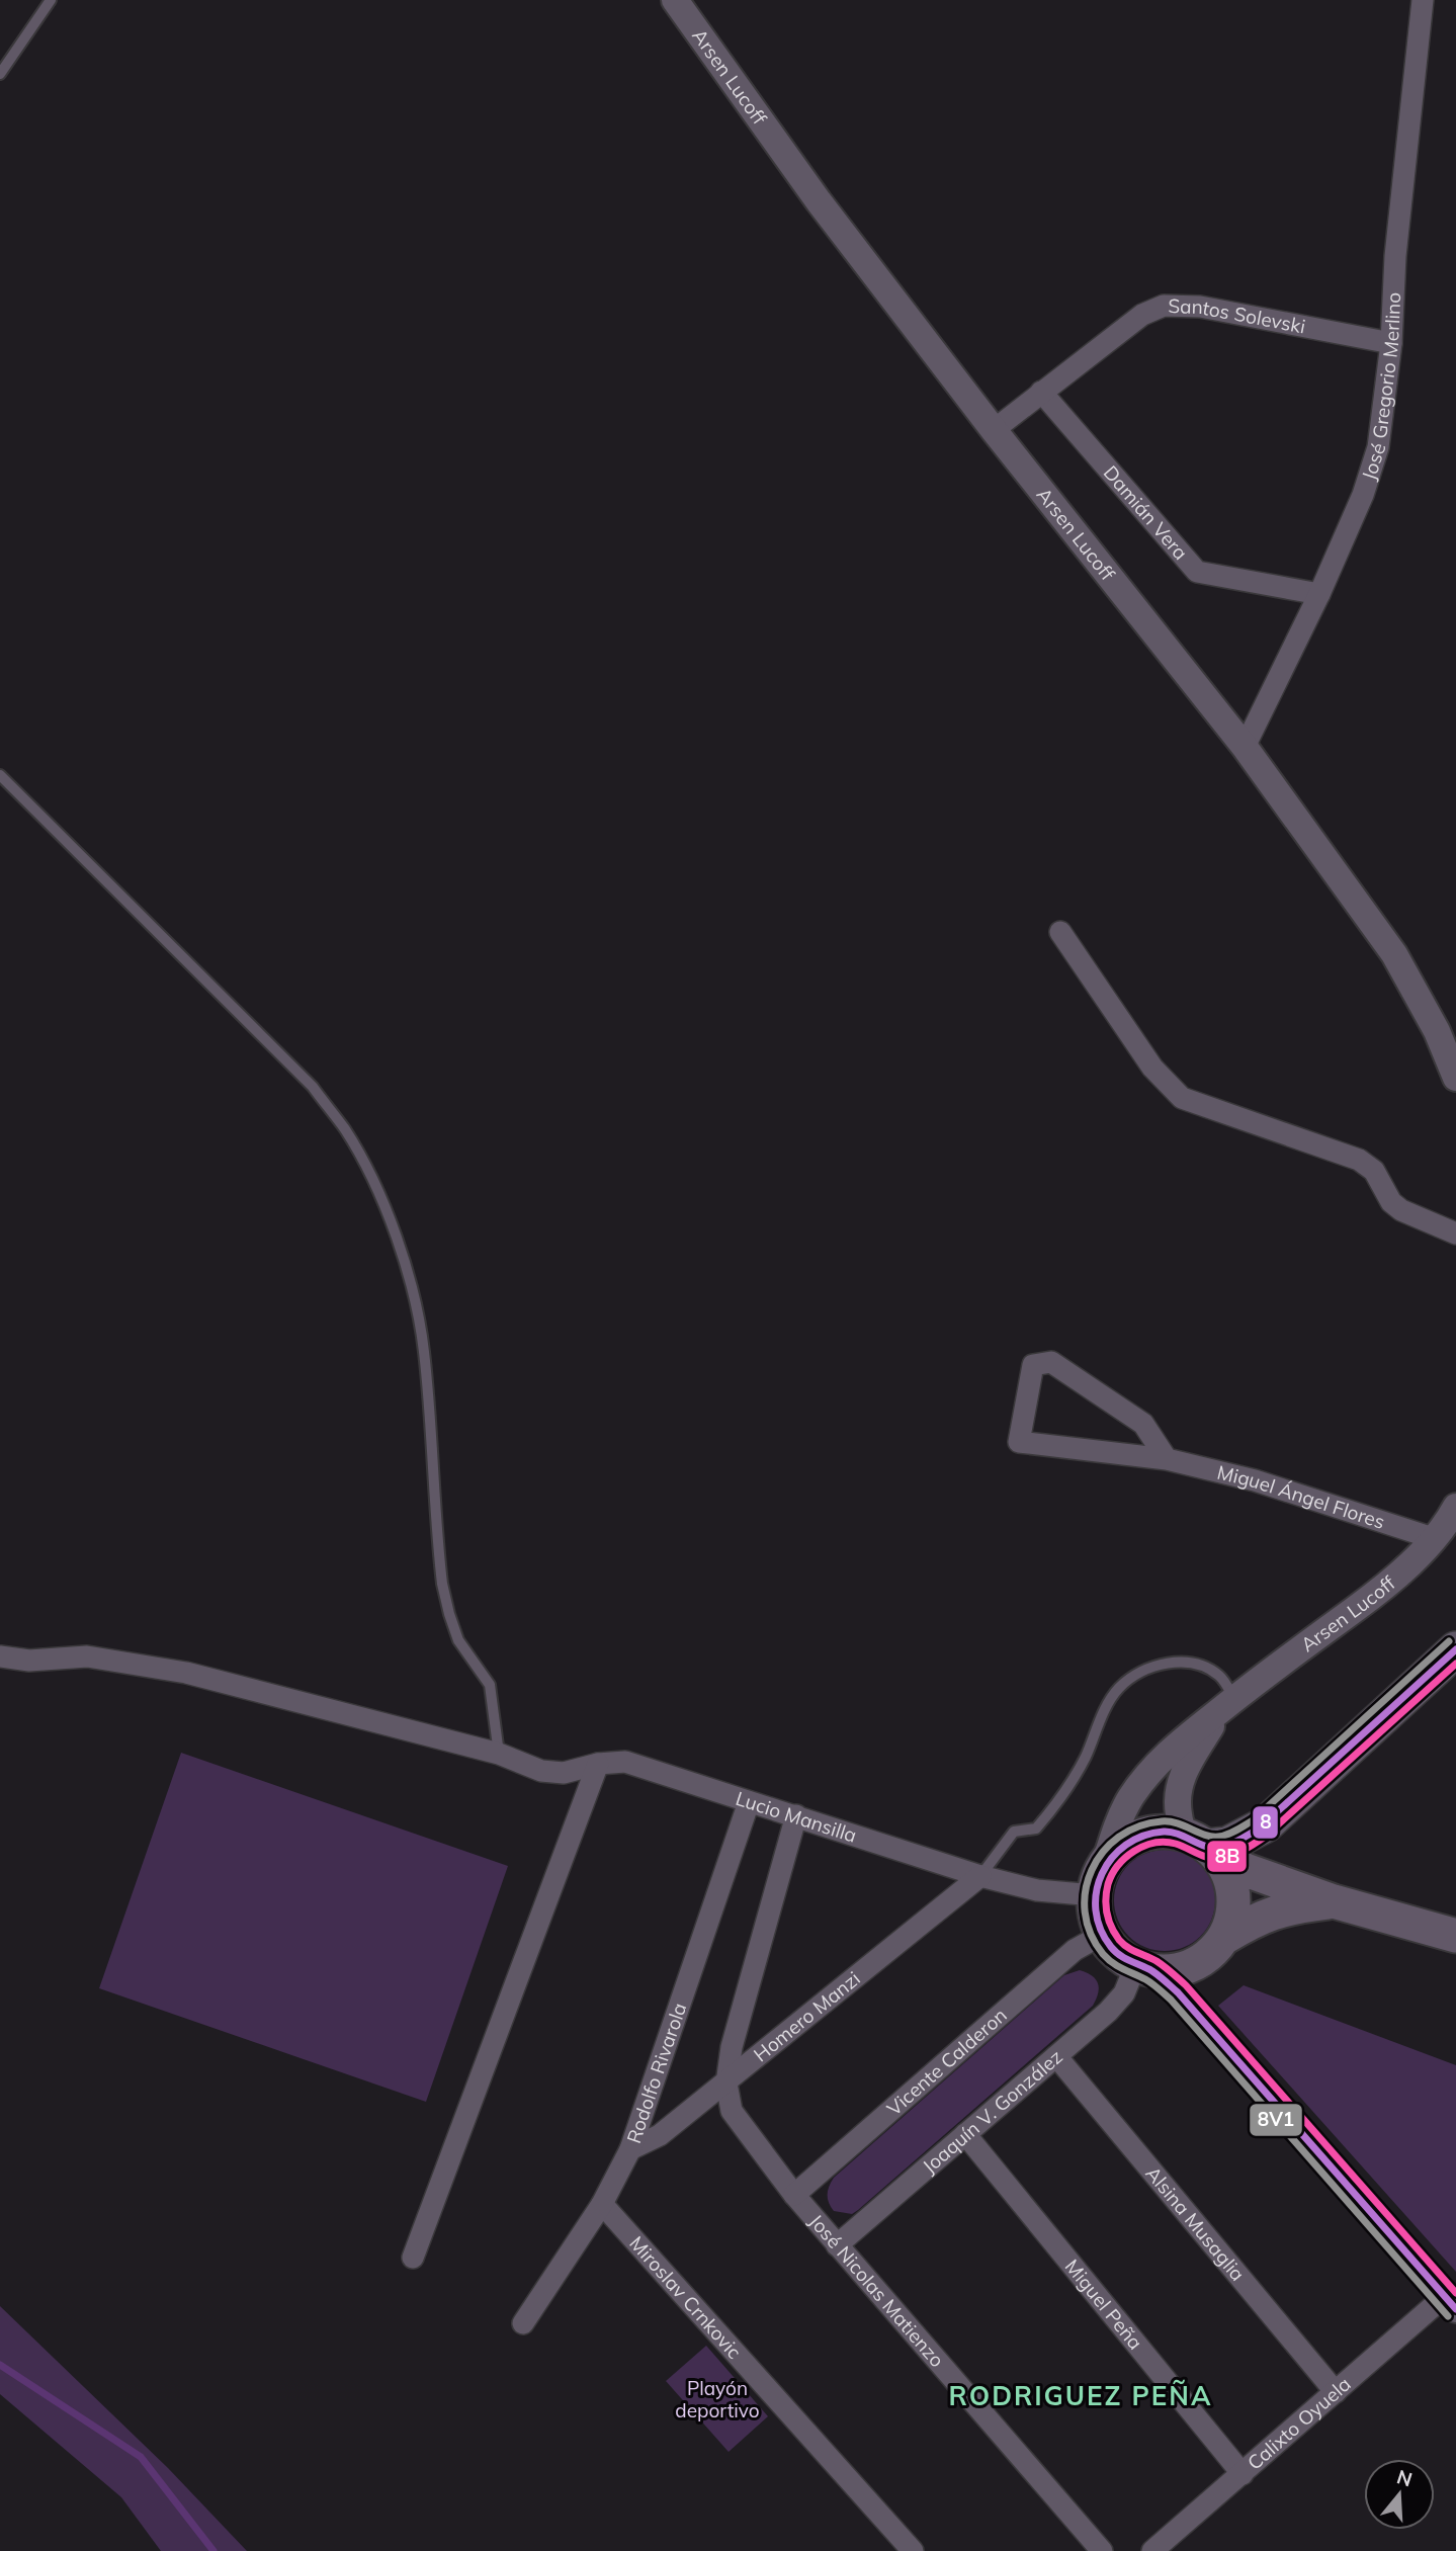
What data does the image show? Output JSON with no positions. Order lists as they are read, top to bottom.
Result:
{
  "streets": {
    "street": [
      "Arsen Lucoff",
      "Santos Solevski",
      "José Gregorio Merlino",
      "Damián Vera",
      "Miguel Ángel Flores",
      "Lucio Mansilla",
      "Homero Manzi",
      "Vicente Calderon",
      "Rodolfo Rivarola",
      "Joaquín V. González",
      "Alsina Musaglia",
      "José Nicolas Matienzo",
      "Miroslav Crnkovic",
      "Miguel Peña",
      "Calixto Oyuela"
    ]
  },
  "crossings": [
    ["Arsen Lucoff", "Santos Solevski"],
    ["Arsen Lucoff", "José Gregorio Merlino"],
    ["Arsen Lucoff", "Miguel Ángel Flores"],
    ["Arsen Lucoff", "Lucio Mansilla"],
    ["Arsen Lucoff", "Vicente Calderon"],
    ["Arsen Lucoff", "Joaquín V. González"],
    ["Santos Solevski", "José Gregorio Merlino"],
    ["Santos Solevski", "Damián Vera"],
    ["José Gregorio Merlino", "Damián Vera"],
    ["Lucio Mansilla", "Homero Manzi"],
    ["Lucio Mansilla", "Vicente Calderon"],
    ["Lucio Mansilla", "Rodolfo Rivarola"],
    ["Lucio Mansilla", "Joaquín V. González"],
    ["Homero Manzi", "Rodolfo Rivarola"],
    ["Homero Manzi", "José Nicolas Matienzo"],
    ["Vicente Calderon", "Joaquín V. González"],
    ["Vicente Calderon", "José Nicolas Matienzo"],
    ["Rodolfo Rivarola", "Miroslav Crnkovic"],
    ["Joaquín V. González", "Alsina Musaglia"],
    ["Joaquín V. González", "José Nicolas Matienzo"],
    ["Joaquín V. González", "Miguel Peña"],
    ["Alsina Musaglia", "Calixto Oyuela"],
    ["Miguel Peña", "Calixto Oyuela"]
  ],
  "districts": ["RODRIGUEZ PEÑA"],
  "parks": ["Playón deportivo"],
  "lines": ["transit line 8V1", "transit line 8", "transit line 8B"],
  "north": "top"
}
